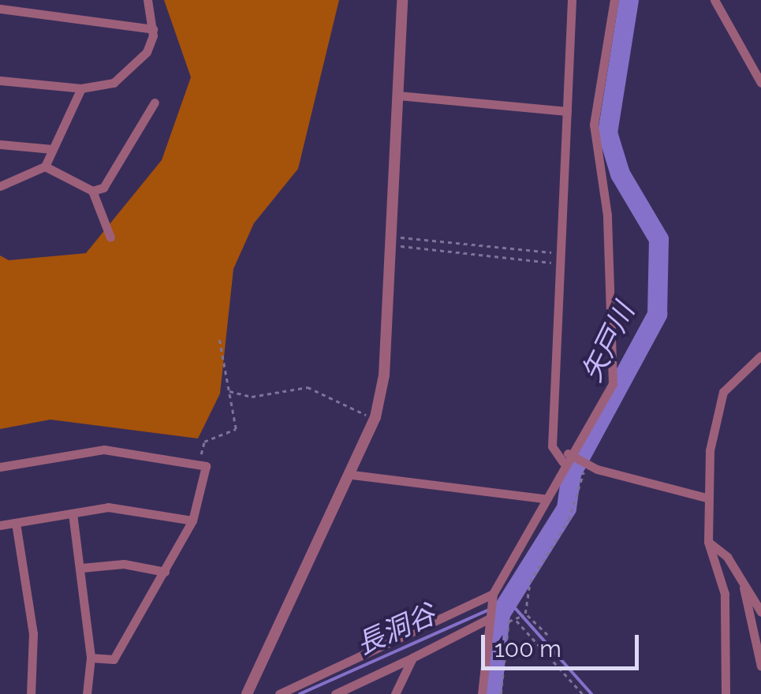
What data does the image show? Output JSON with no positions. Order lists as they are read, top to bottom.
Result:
{
  "water": ["矢戸川", "長洞谷"],
  "scale_bar": "100 m"
}
